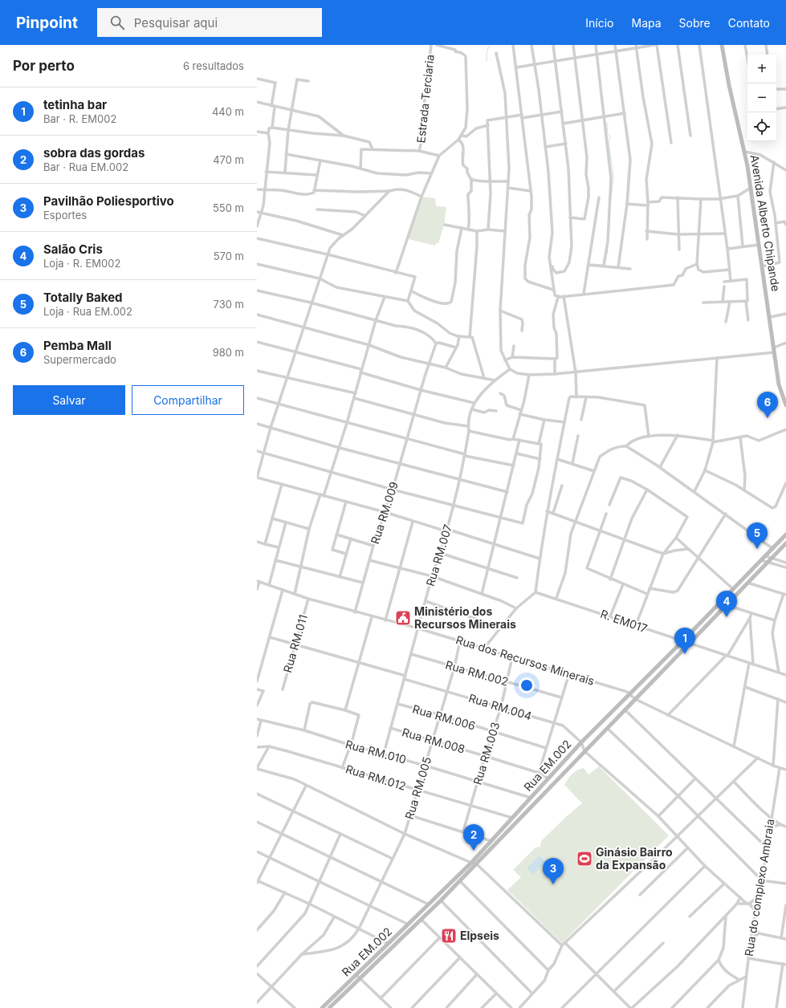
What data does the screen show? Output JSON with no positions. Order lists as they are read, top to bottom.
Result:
{
  "streets": {
    "street": [
      "Estrada Terciaria",
      "Avenida Alberto Chipande",
      "Rua RM.009",
      "Rua RM.007",
      "R. EM017",
      "Rua RM.011",
      "Rua dos Recursos Minerais",
      "Rua RM.002",
      "Rua RM.004",
      "Rua RM.006",
      "Rua RM.008",
      "Rua RM.010",
      "Rua RM.003",
      "Rua EM.002",
      "Rua RM.012",
      "Rua RM.005",
      "Rua do complexo Ambraia"
    ]
  },
  "crossings": [
    ["Rua RM.009", "Rua dos Recursos Minerais"],
    ["Rua RM.007", "Rua dos Recursos Minerais"],
    ["Rua RM.007", "Rua RM.002"],
    ["Rua RM.007", "Rua RM.004"],
    ["Rua RM.007", "Rua RM.006"],
    ["Rua RM.007", "Rua RM.008"],
    ["Rua RM.007", "Rua RM.010"],
    ["R. EM017", "Rua EM.002"],
    ["Rua RM.011", "Rua dos Recursos Minerais"],
    ["Rua RM.011", "Rua RM.004"],
    ["Rua dos Recursos Minerais", "Rua RM.003"],
    ["Rua dos Recursos Minerais", "Rua EM.002"],
    ["Rua dos Recursos Minerais", "Rua RM.005"],
    ["Rua dos Recursos Minerais", "Rua do complexo Ambraia"],
    ["Rua RM.002", "Rua RM.003"],
    ["Rua RM.002", "Rua RM.005"],
    ["Rua RM.004", "Rua RM.003"],
    ["Rua RM.004", "Rua EM.002"],
    ["Rua RM.004", "Rua RM.005"],
    ["Rua RM.006", "Rua RM.003"],
    ["Rua RM.006", "Rua RM.005"],
    ["Rua RM.008", "Rua RM.003"],
    ["Rua RM.008", "Rua EM.002"],
    ["Rua RM.008", "Rua RM.005"],
    ["Rua RM.010", "Rua RM.003"],
    ["Rua RM.010", "Rua EM.002"],
    ["Rua RM.010", "Rua RM.005"],
    ["Rua RM.003", "Rua RM.012"],
    ["Rua EM.002", "Rua RM.012"],
    ["Rua RM.012", "Rua RM.005"]
  ],
  "places": {
    "public building": ["Ministério dos Recursos Minerais"],
    "sports": ["Ginásio Bairro da Expansão"],
    "restaurant": ["Elpseis"]
  },
  "page": {
    "header": "Pinpoint",
    "search": "Pesquisar aqui",
    "nav": [
      "Início",
      "Mapa",
      "Sobre",
      "Contato"
    ],
    "heading": ["Por perto", "6 resultados"],
    "map_buttons": ["+", "−"],
    "list": [
      {
        "mark": "1",
        "name": "tetinha bar",
        "note": "Bar · R. EM002",
        "value": "440 m"
      },
      {
        "mark": "2",
        "name": "sobra das gordas",
        "note": "Bar · Rua EM.002",
        "value": "470 m"
      },
      {
        "mark": "3",
        "name": "Pavilhão Poliesportivo",
        "note": "Esportes",
        "value": "550 m"
      },
      {
        "mark": "4",
        "name": "Salão Cris",
        "note": "Loja · R. EM002",
        "value": "570 m"
      },
      {
        "mark": "5",
        "name": "Totally Baked",
        "note": "Loja · Rua EM.002",
        "value": "730 m"
      },
      {
        "mark": "6",
        "name": "Pemba Mall",
        "note": "Supermercado",
        "value": "980 m"
      }
    ],
    "buttons": ["Salvar", "Compartilhar"],
    "pins": [
      "6",
      "5",
      "4",
      "1",
      "2",
      "3"
    ]
  }
}
